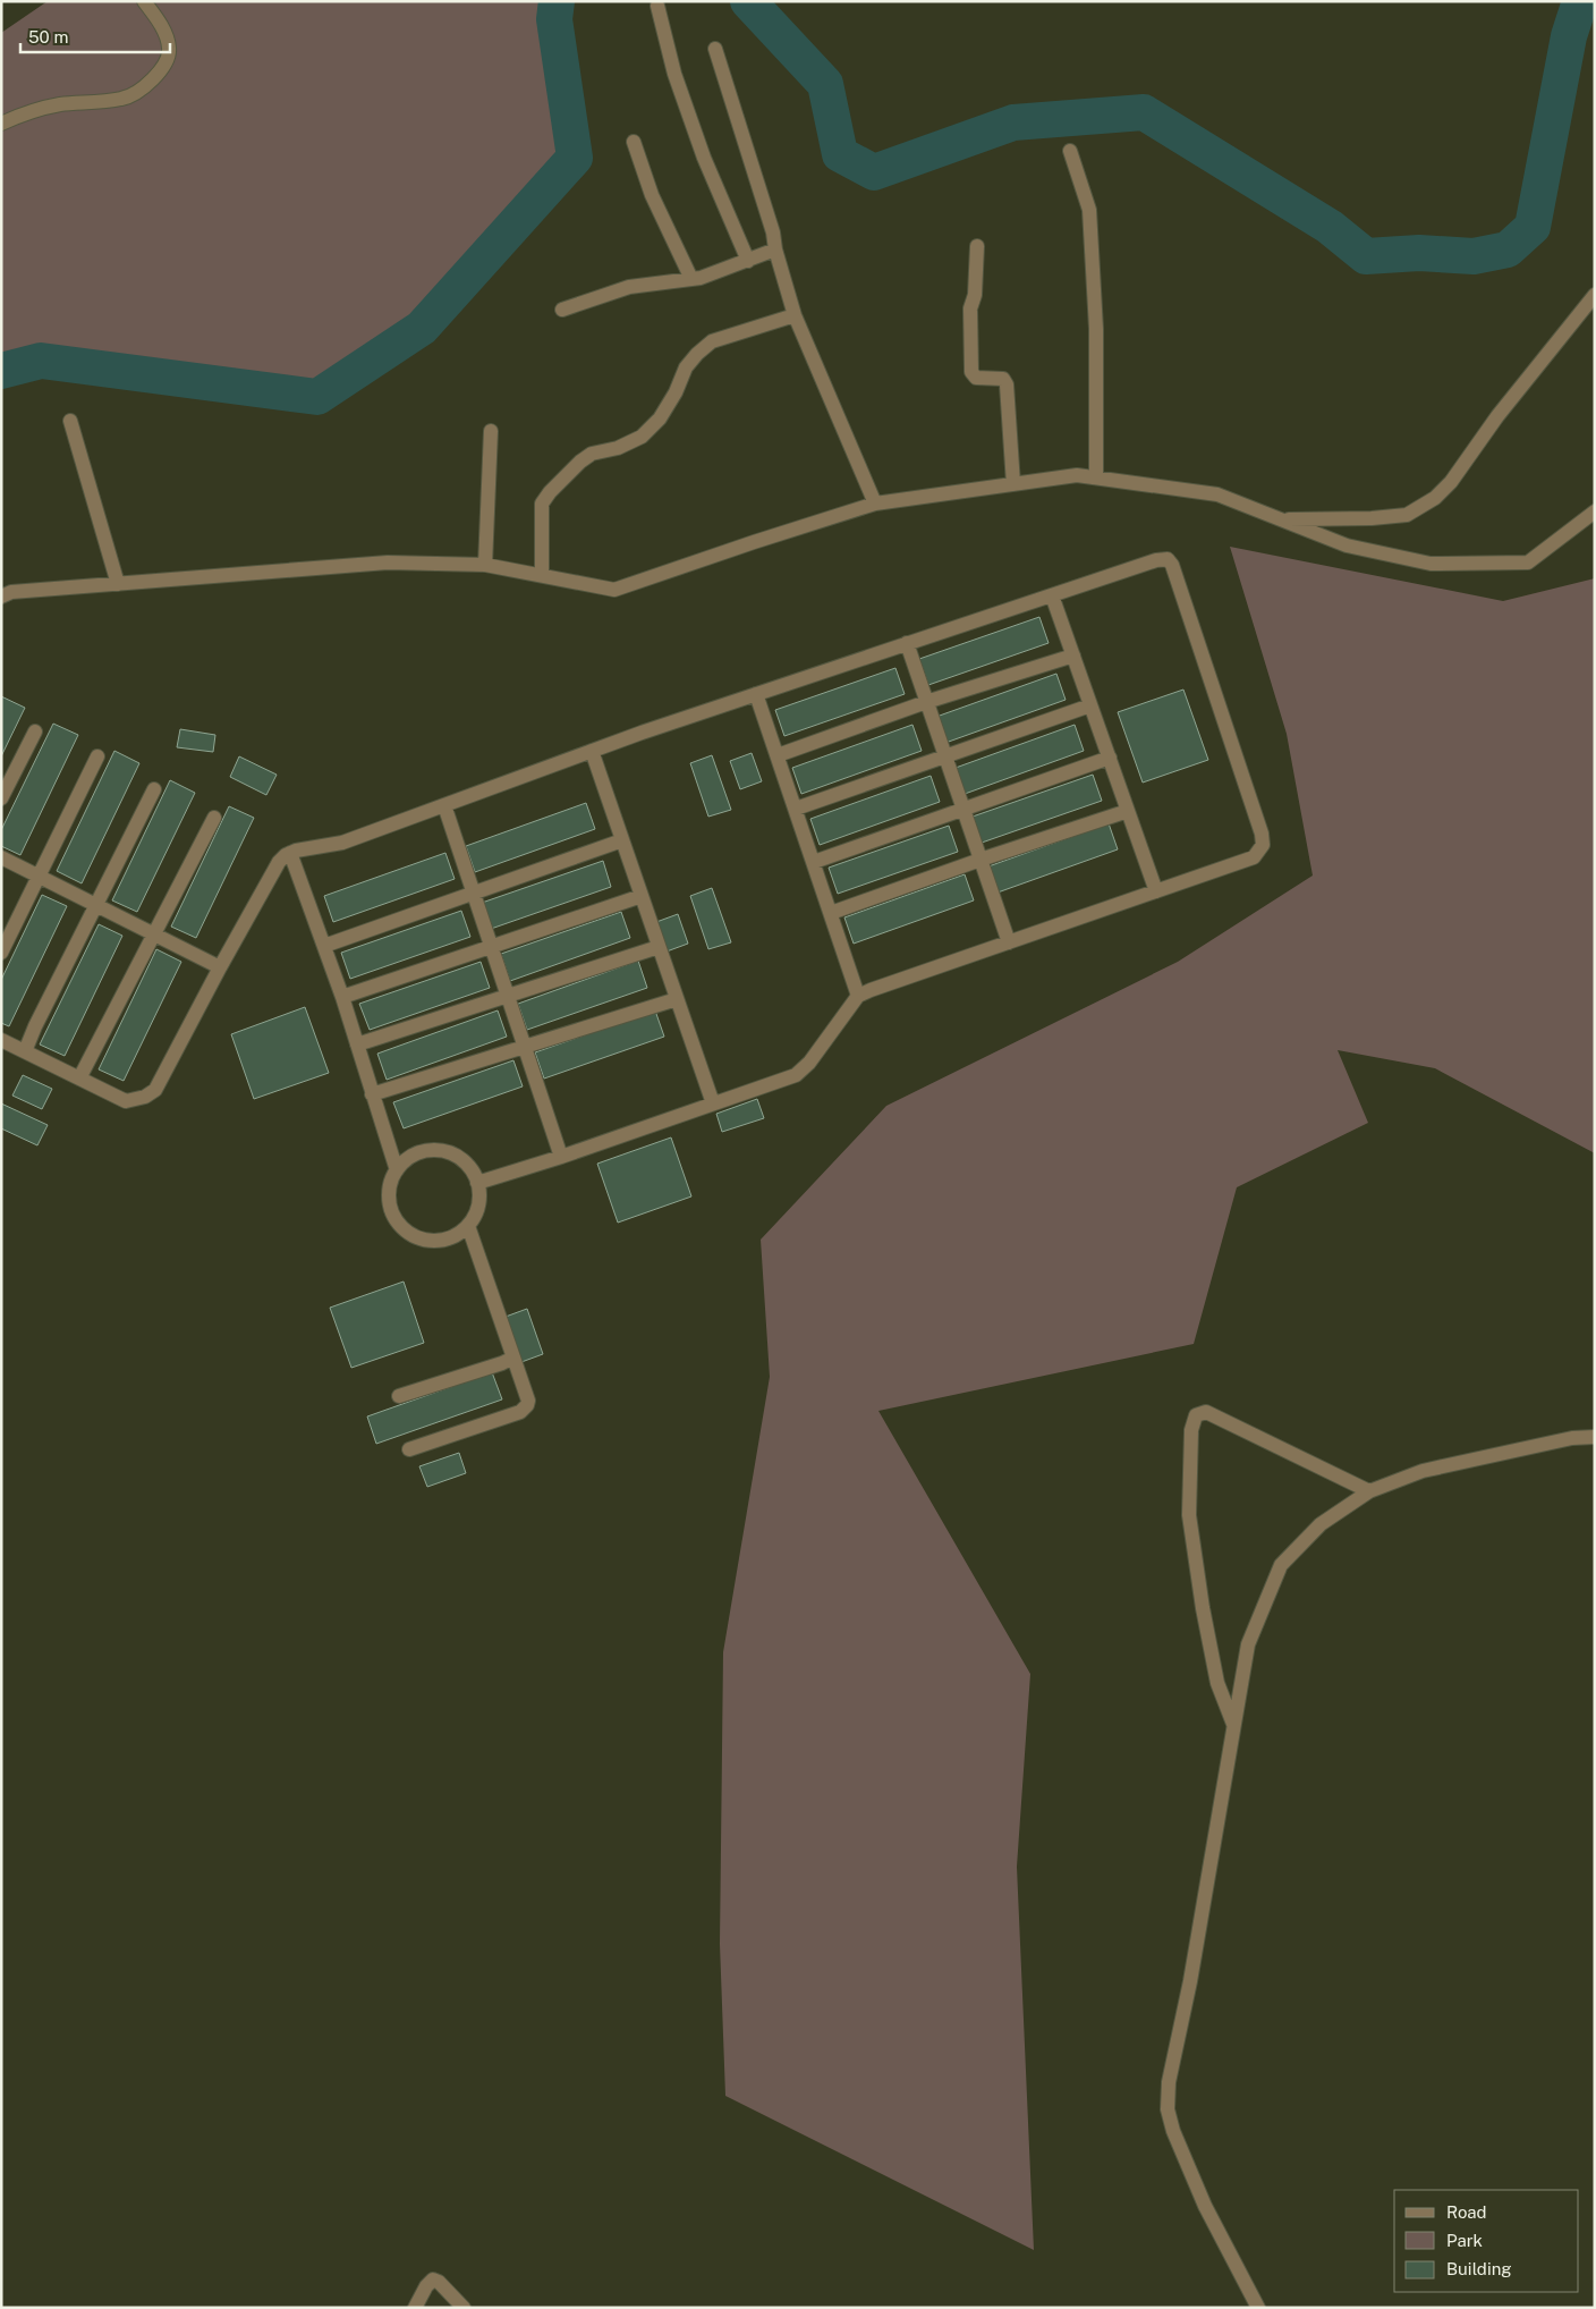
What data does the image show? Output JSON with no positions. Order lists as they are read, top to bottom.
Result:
{
  "legend": ["Road", "Park", "Building"],
  "scale_bar": "50 m"
}
